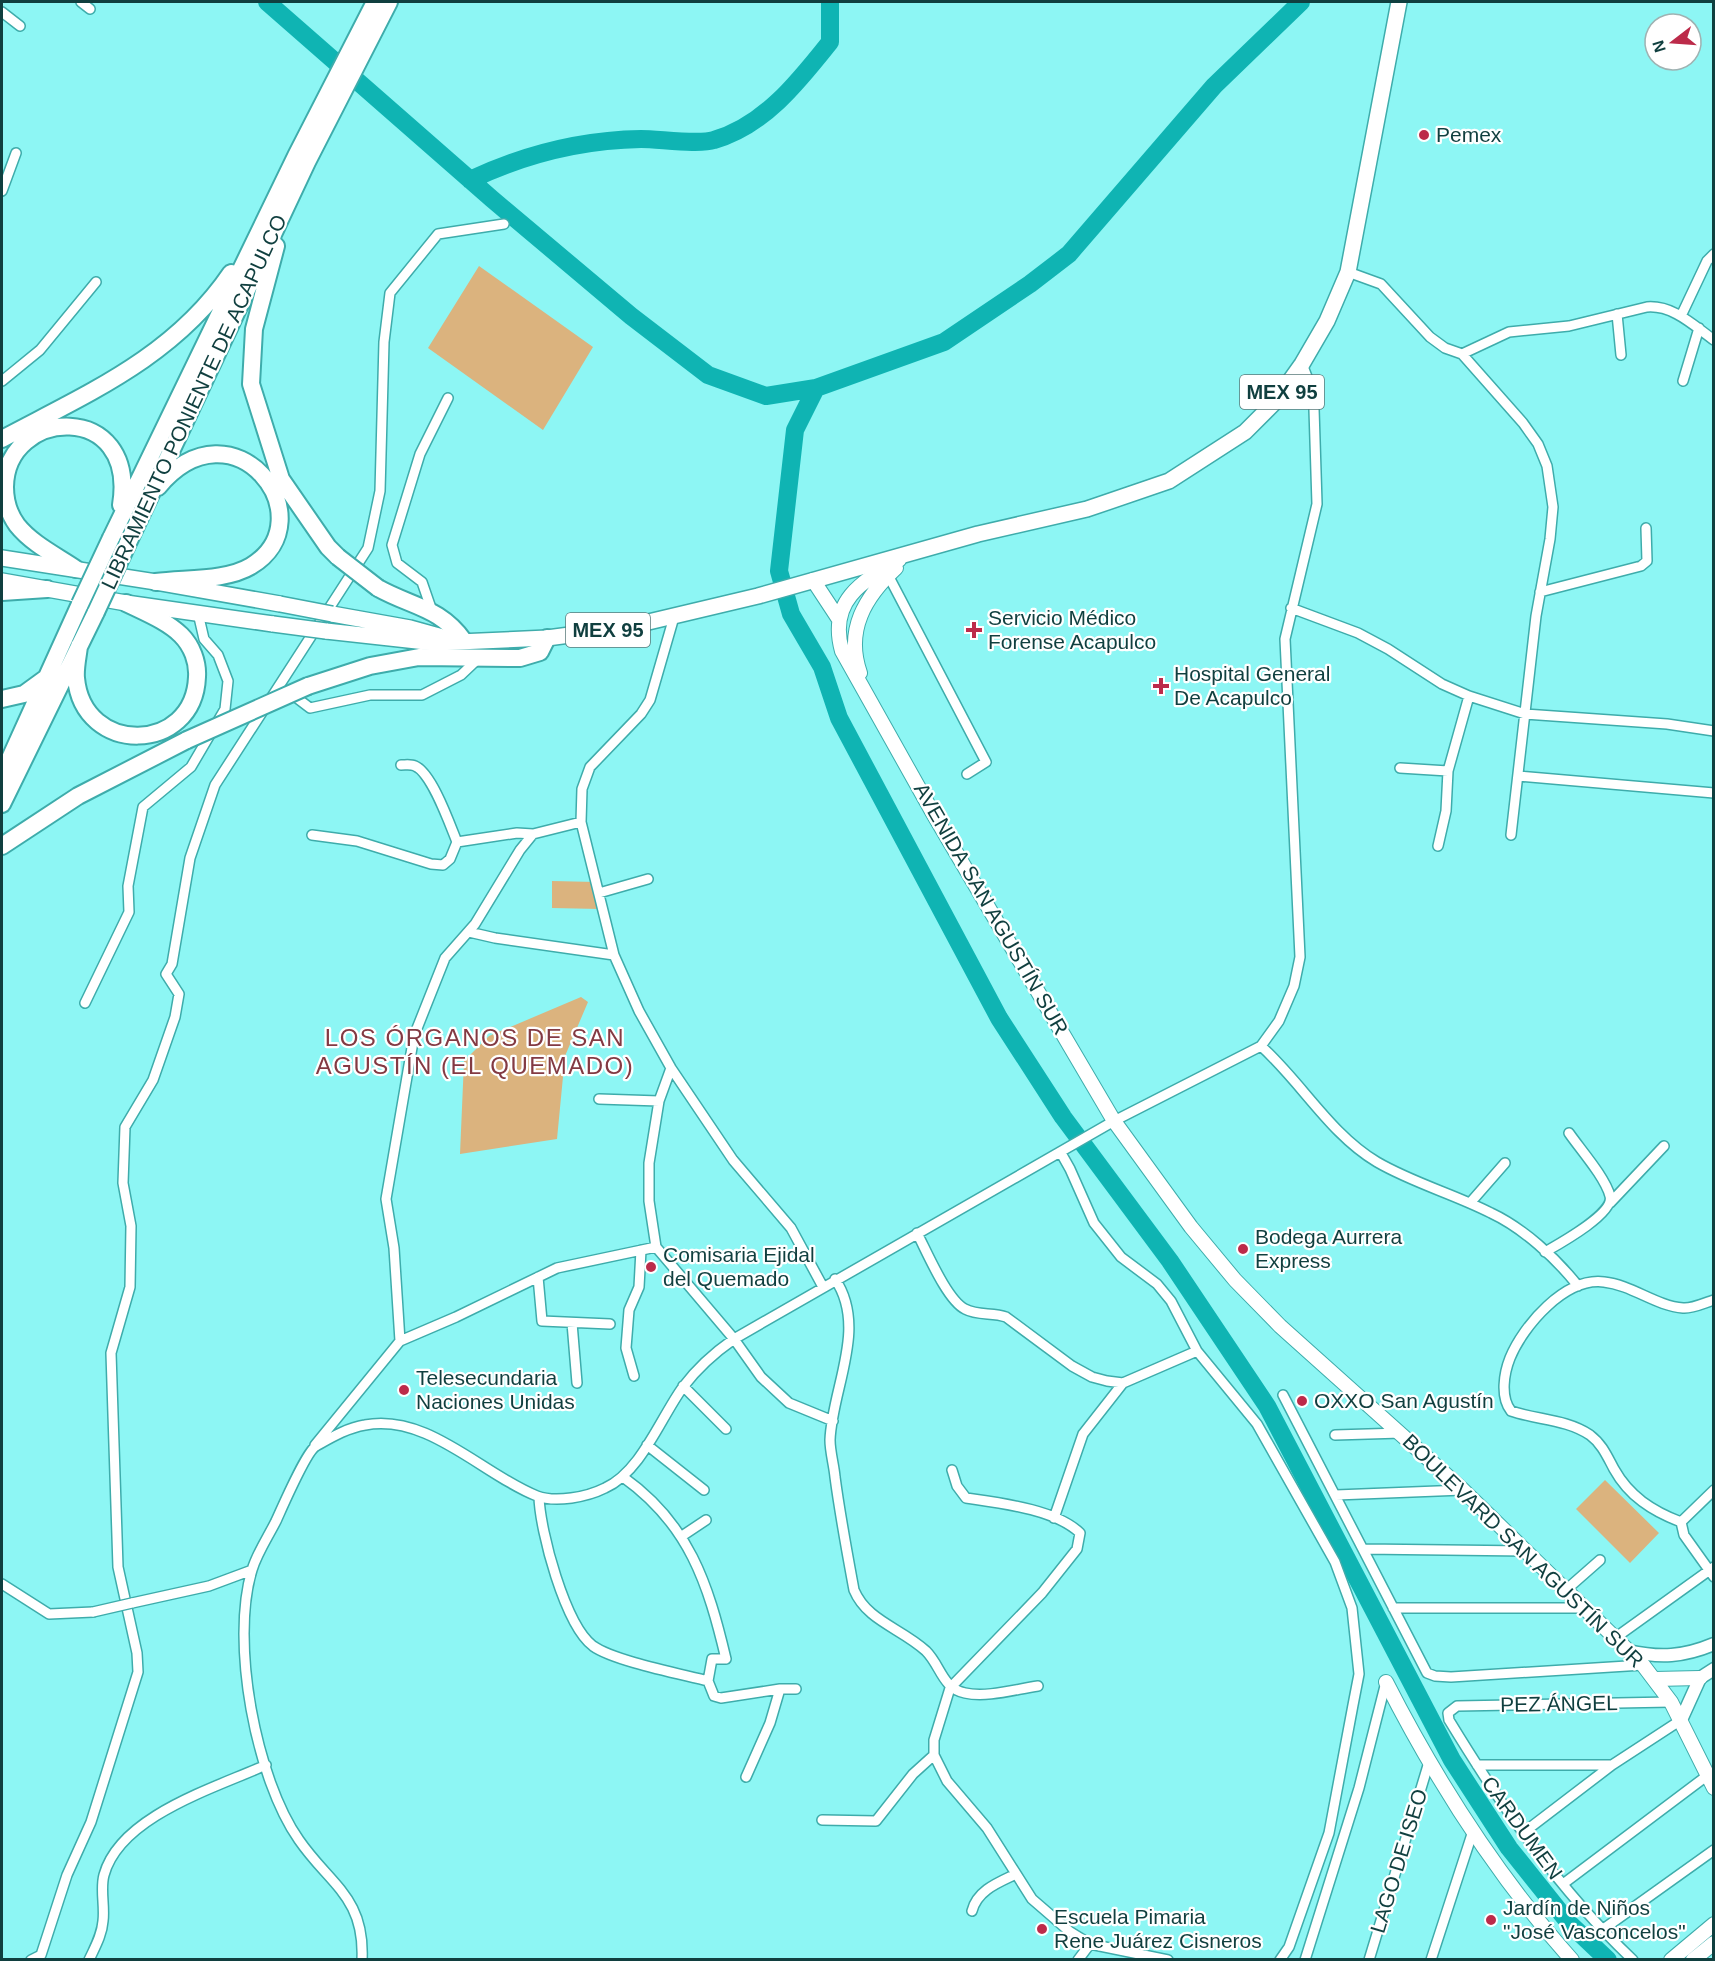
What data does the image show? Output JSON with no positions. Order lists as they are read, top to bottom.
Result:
{
  "streets": {
    "highway": ["LIBRAMIENTO PONIENTE DE ACAPULCO"],
    "main road": ["MEX 95", "AVENIDA SAN AGUSTÍN SUR", "BOULEVARD SAN AGUSTÍN SUR"],
    "street": ["PEZ ÁNGEL", "CARDUMEN", "LAGO DE ISEO"]
  },
  "crossings": [
    ["MEX 95", "AVENIDA SAN AGUSTÍN SUR"],
    ["AVENIDA SAN AGUSTÍN SUR", "BOULEVARD SAN AGUSTÍN SUR"],
    ["BOULEVARD SAN AGUSTÍN SUR", "PEZ ÁNGEL"],
    ["PEZ ÁNGEL", "CARDUMEN"]
  ],
  "districts": ["LOS ÓRGANOS DE SAN AGUSTÍN (EL QUEMADO)"],
  "places": {
    "other": [
      "Pemex",
      "Bodega Aurrera Express",
      "Comisaria Ejidal del Quemado",
      "Telesecundaria Naciones Unidas",
      "OXXO San Agustín",
      "Jardín de Niños \"José Vasconcelos\"",
      "Escuela Pimaria Rene Juárez Cisneros"
    ],
    "health": ["Servicio Médico Forense Acapulco", "Hospital General De Acapulco"]
  },
  "north": "left"
}
